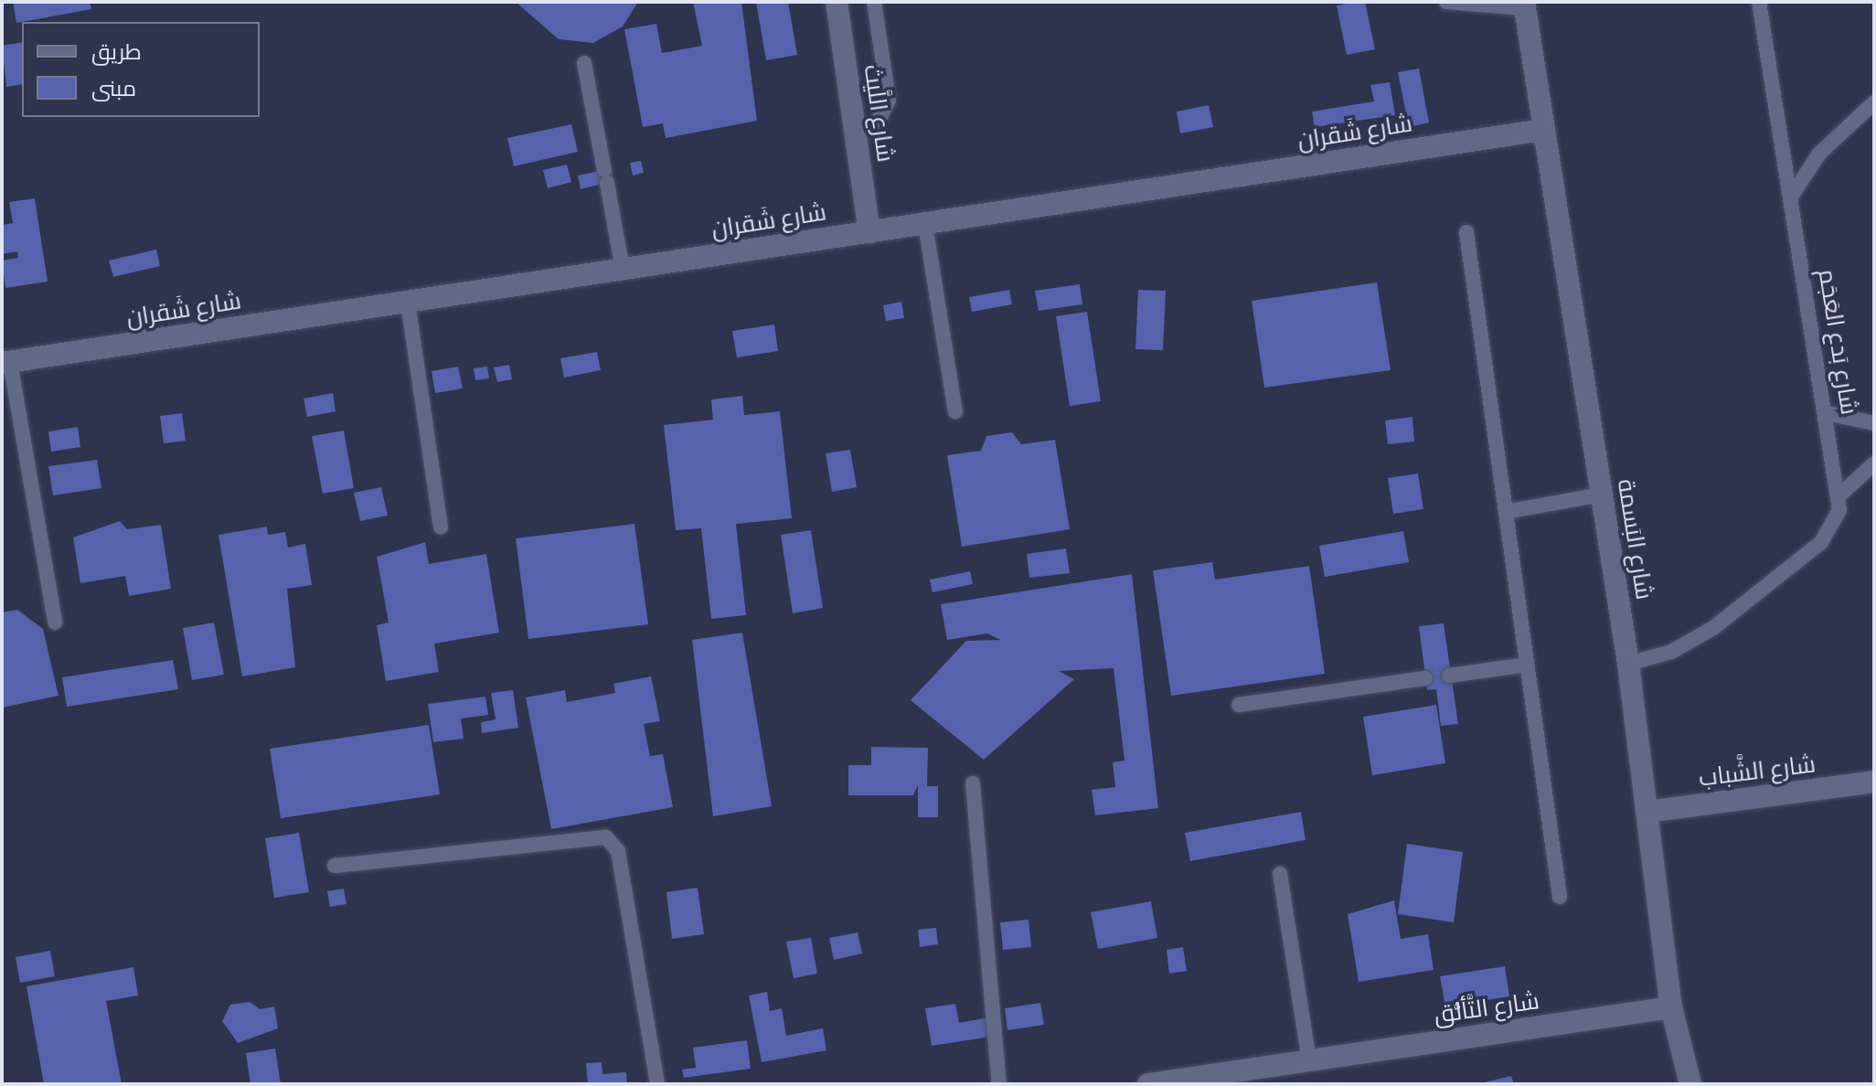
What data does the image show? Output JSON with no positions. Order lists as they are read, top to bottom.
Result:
{
  "streets": {
    "street": [
      "شارع اللَّيث",
      "شارع شَقران",
      "شارع البَسمة",
      "شارع الشَّباب",
      "شارع التَّألُّق"
    ],
    "lane": ["شارع بَدع العَجَم"]
  },
  "crossings": [
    ["شارع اللَّيث", "شارع شَقران"],
    ["شارع شَقران", "شارع البَسمة"],
    ["شارع بَدع العَجَم", "شارع البَسمة"],
    ["شارع البَسمة", "شارع الشَّباب"],
    ["شارع البَسمة", "شارع التَّألُّق"]
  ],
  "legend": ["طريق", "مبنى"]
}
